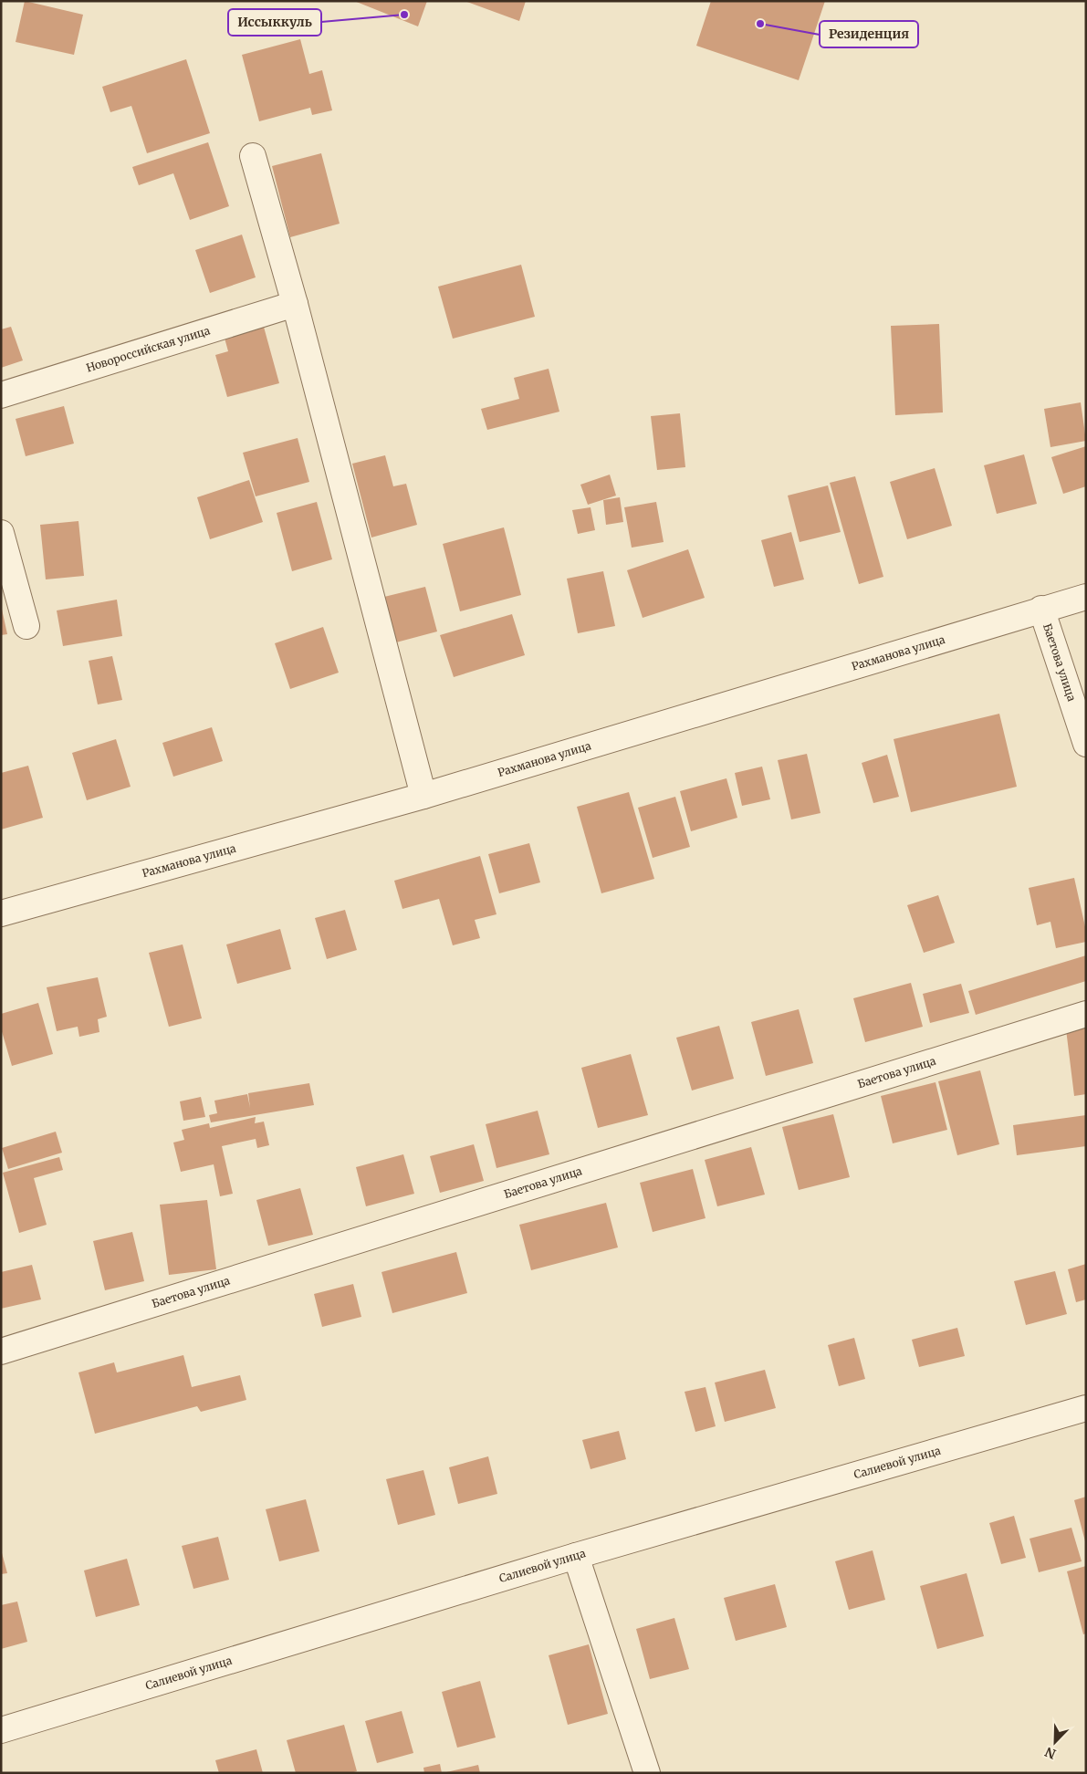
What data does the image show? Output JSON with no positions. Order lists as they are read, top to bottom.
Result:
{
  "streets": {
    "street": [
      "Новороссийская улица",
      "Рахманова улица",
      "Баетова улица",
      "Салиевой улица"
    ]
  },
  "crossings": [
    ["Рахманова улица", "Баетова улица"]
  ],
  "places": ["Иссыккуль", "Резиденция"],
  "north": "bottom left"
}
